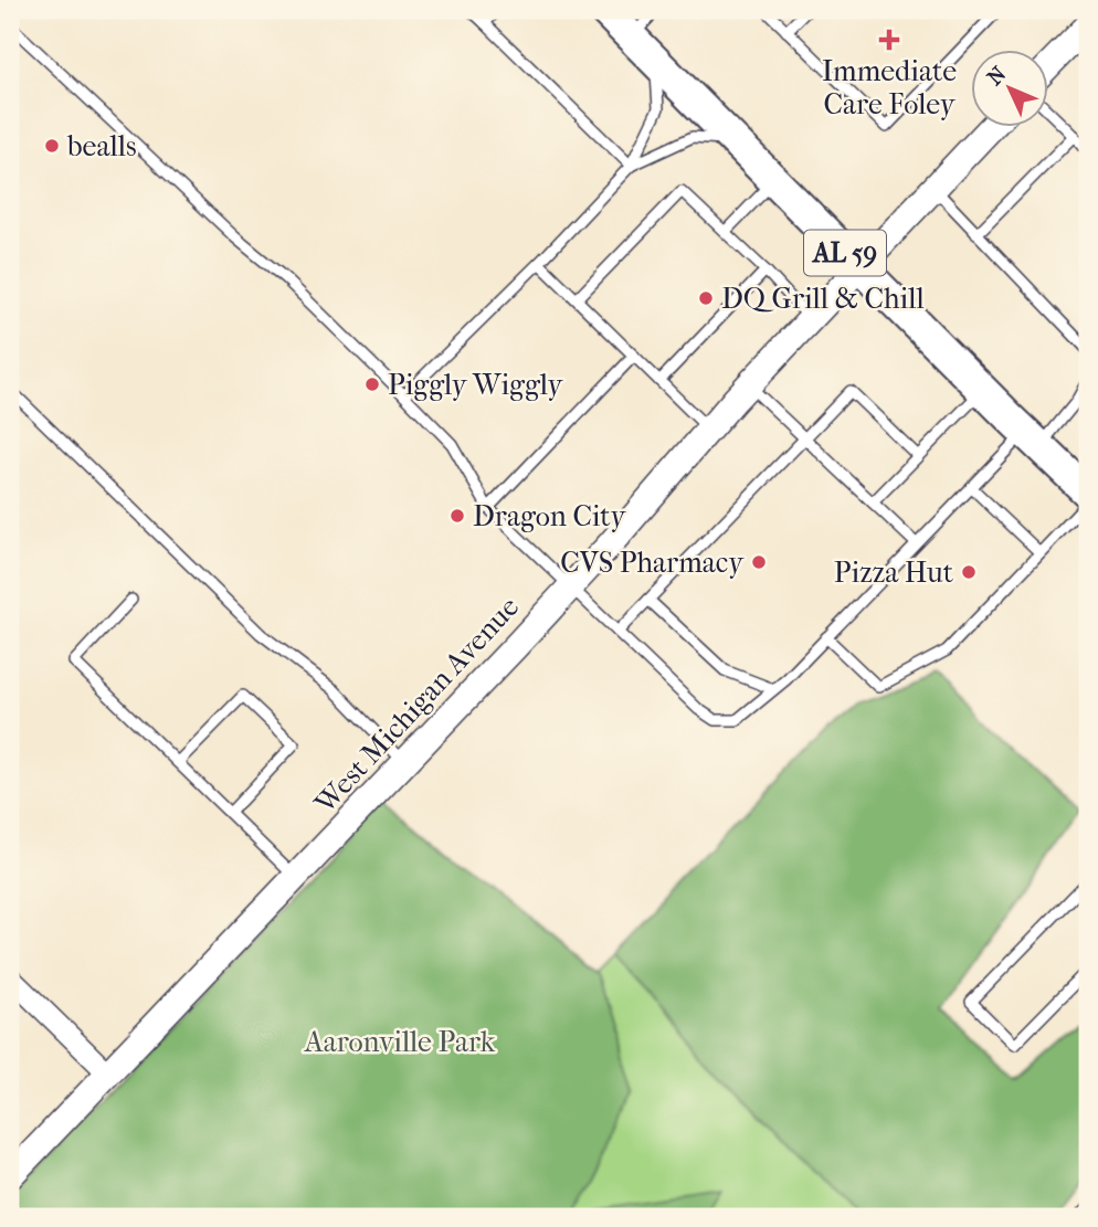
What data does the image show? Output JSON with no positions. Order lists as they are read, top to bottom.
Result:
{
  "streets": {
    "main road": ["AL 59"],
    "street": ["West Michigan Avenue"]
  },
  "crossings": [
    ["AL 59", "West Michigan Avenue"]
  ],
  "parks": ["Aaronville Park"],
  "places": {
    "health": ["Immediate Care Foley"],
    "other": [
      "bealls",
      "DQ Grill & Chill",
      "Piggly Wiggly",
      "Dragon City",
      "CVS Pharmacy",
      "Pizza Hut"
    ]
  },
  "north": "top left"
}
